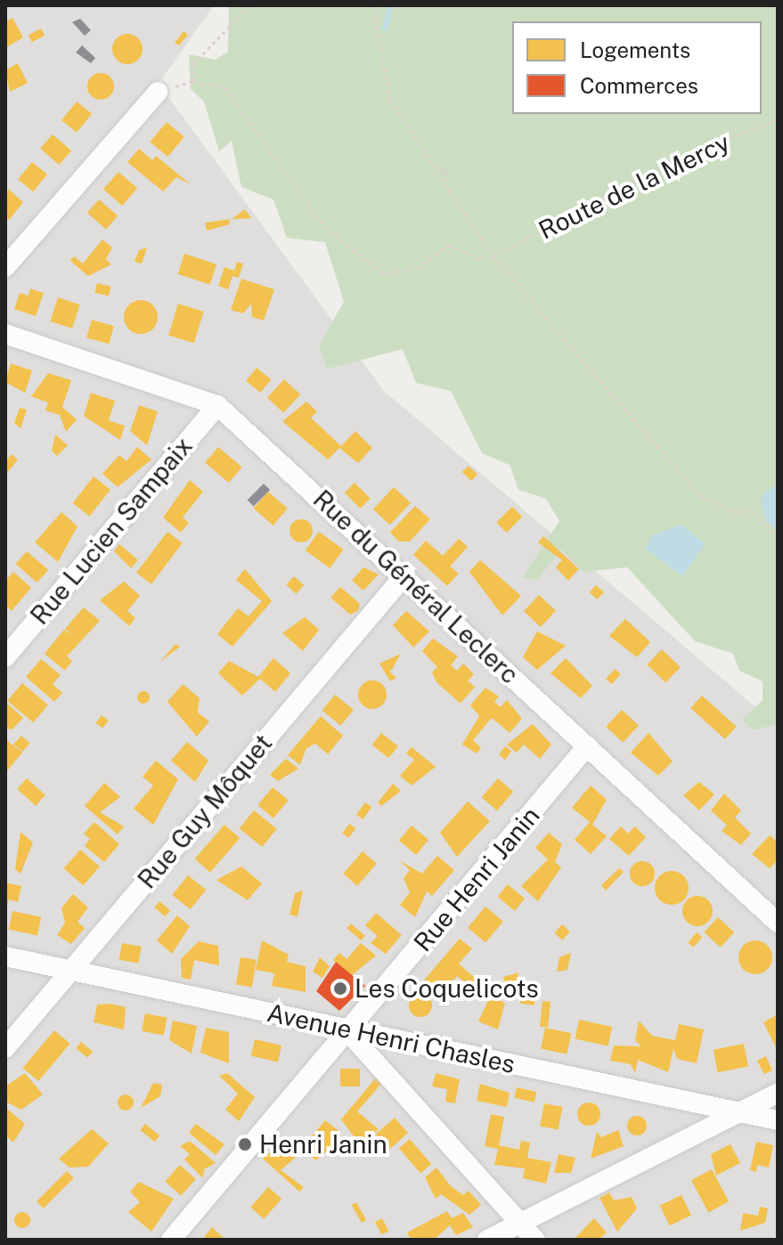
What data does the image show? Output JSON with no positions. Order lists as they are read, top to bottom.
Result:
{
  "streets": {
    "street": [
      "Rue Lucien Sampaix",
      "Rue du Général Leclerc",
      "Rue Guy Môquet",
      "Rue Henri Janin",
      "Avenue Henri Chasles"
    ],
    "path": ["Route de la Mercy"]
  },
  "crossings": [
    ["Rue Lucien Sampaix", "Rue du Général Leclerc"],
    ["Rue du Général Leclerc", "Rue Guy Môquet"],
    ["Rue du Général Leclerc", "Rue Henri Janin"],
    ["Rue Guy Môquet", "Avenue Henri Chasles"],
    ["Rue Henri Janin", "Avenue Henri Chasles"]
  ],
  "places": ["Les Coquelicots", "Henri Janin"],
  "legend": ["Logements", "Commerces"]
}
